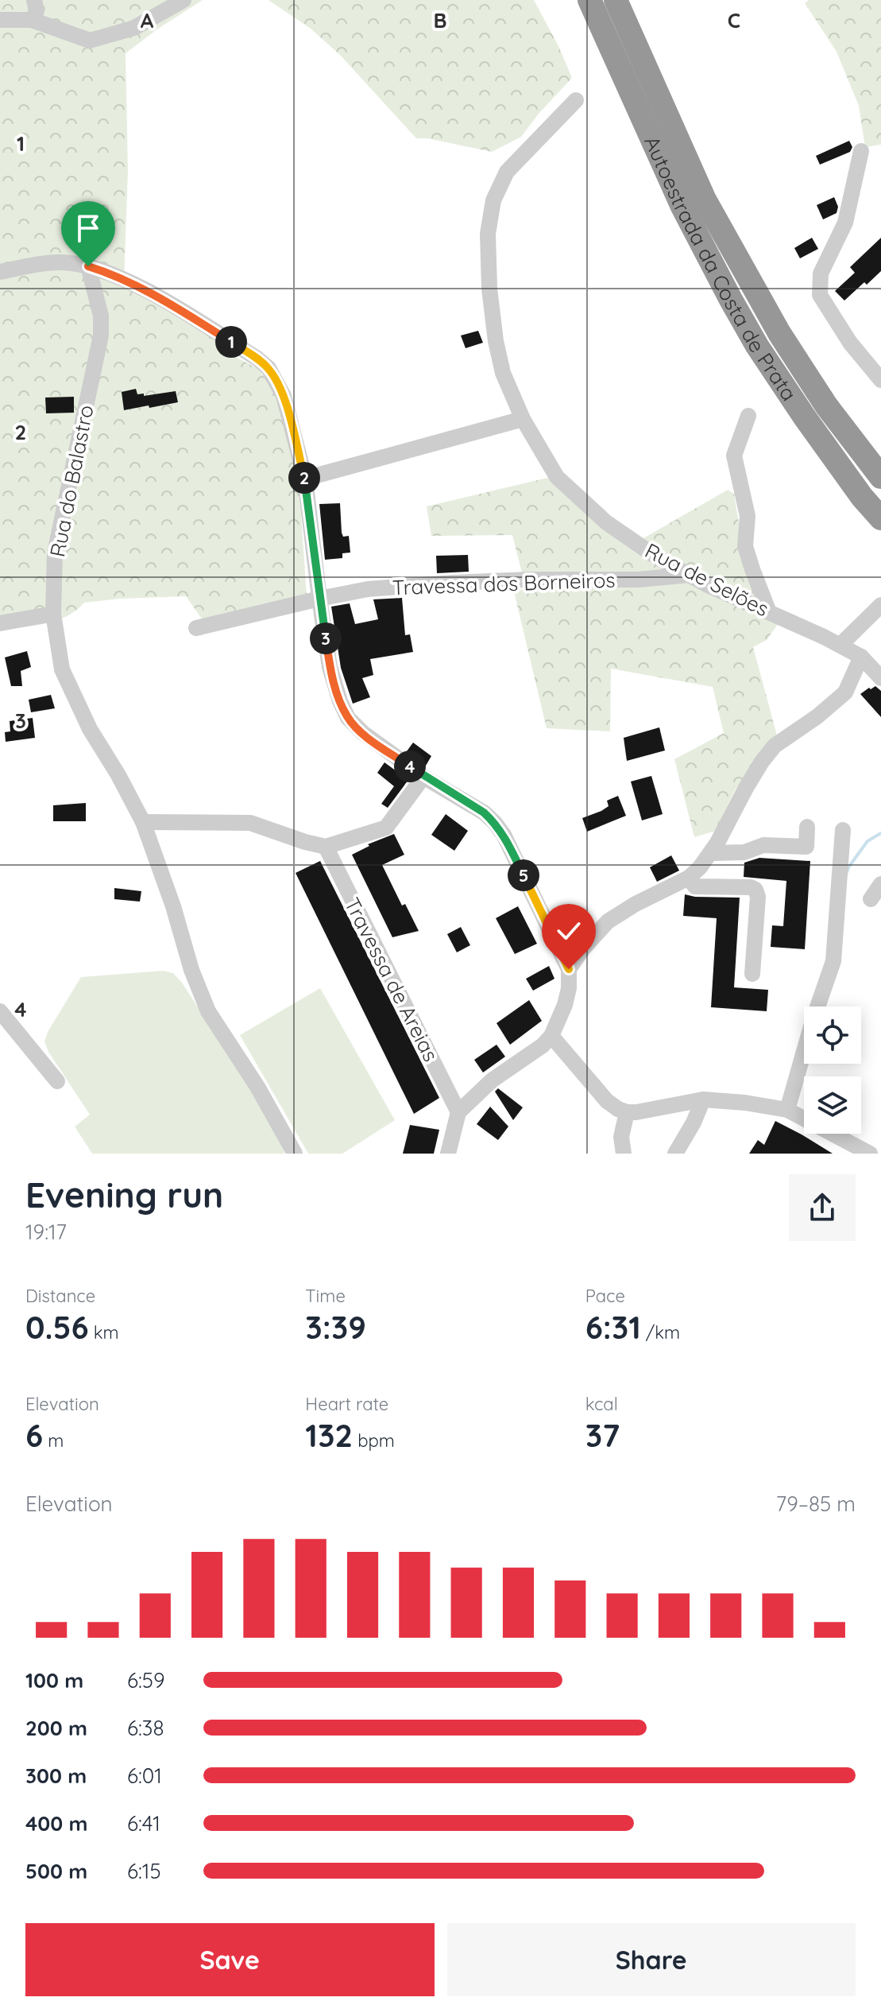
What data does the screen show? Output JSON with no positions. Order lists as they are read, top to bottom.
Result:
{
  "streets": {
    "highway": ["Autoestrada da Costa de Prata"],
    "street": [
      "Rua do Balastro",
      "Rua de Selões",
      "Travessa dos Borneiros",
      "Travessa de Areias"
    ]
  },
  "crossings": [
    ["Rua de Selões", "Travessa dos Borneiros"]
  ],
  "page": {
    "pins": [
      "1",
      "2",
      "3",
      "4",
      "5"
    ],
    "heading": ["Evening run", "19:17"],
    "stats": [
      ["Distance", "0.56 km"],
      ["Time", "3:39"],
      ["Pace", "6:31 /km"],
      ["Elevation", "6 m"],
      ["Heart rate", "132 bpm"],
      ["kcal", "37"]
    ],
    "chart": ["Elevation", "79–85 m"],
    "list": [
      {
        "name": "100 m",
        "note": "6:59"
      },
      {
        "name": "200 m",
        "note": "6:38"
      },
      {
        "name": "300 m",
        "note": "6:01"
      },
      {
        "name": "400 m",
        "note": "6:41"
      },
      {
        "name": "500 m",
        "note": "6:15"
      }
    ],
    "buttons": ["Save", "Share"]
  },
  "grid": {
    "columns": ["A", "B", "C"],
    "rows": [
      "1",
      "2",
      "3",
      "4"
    ]
  }
}
